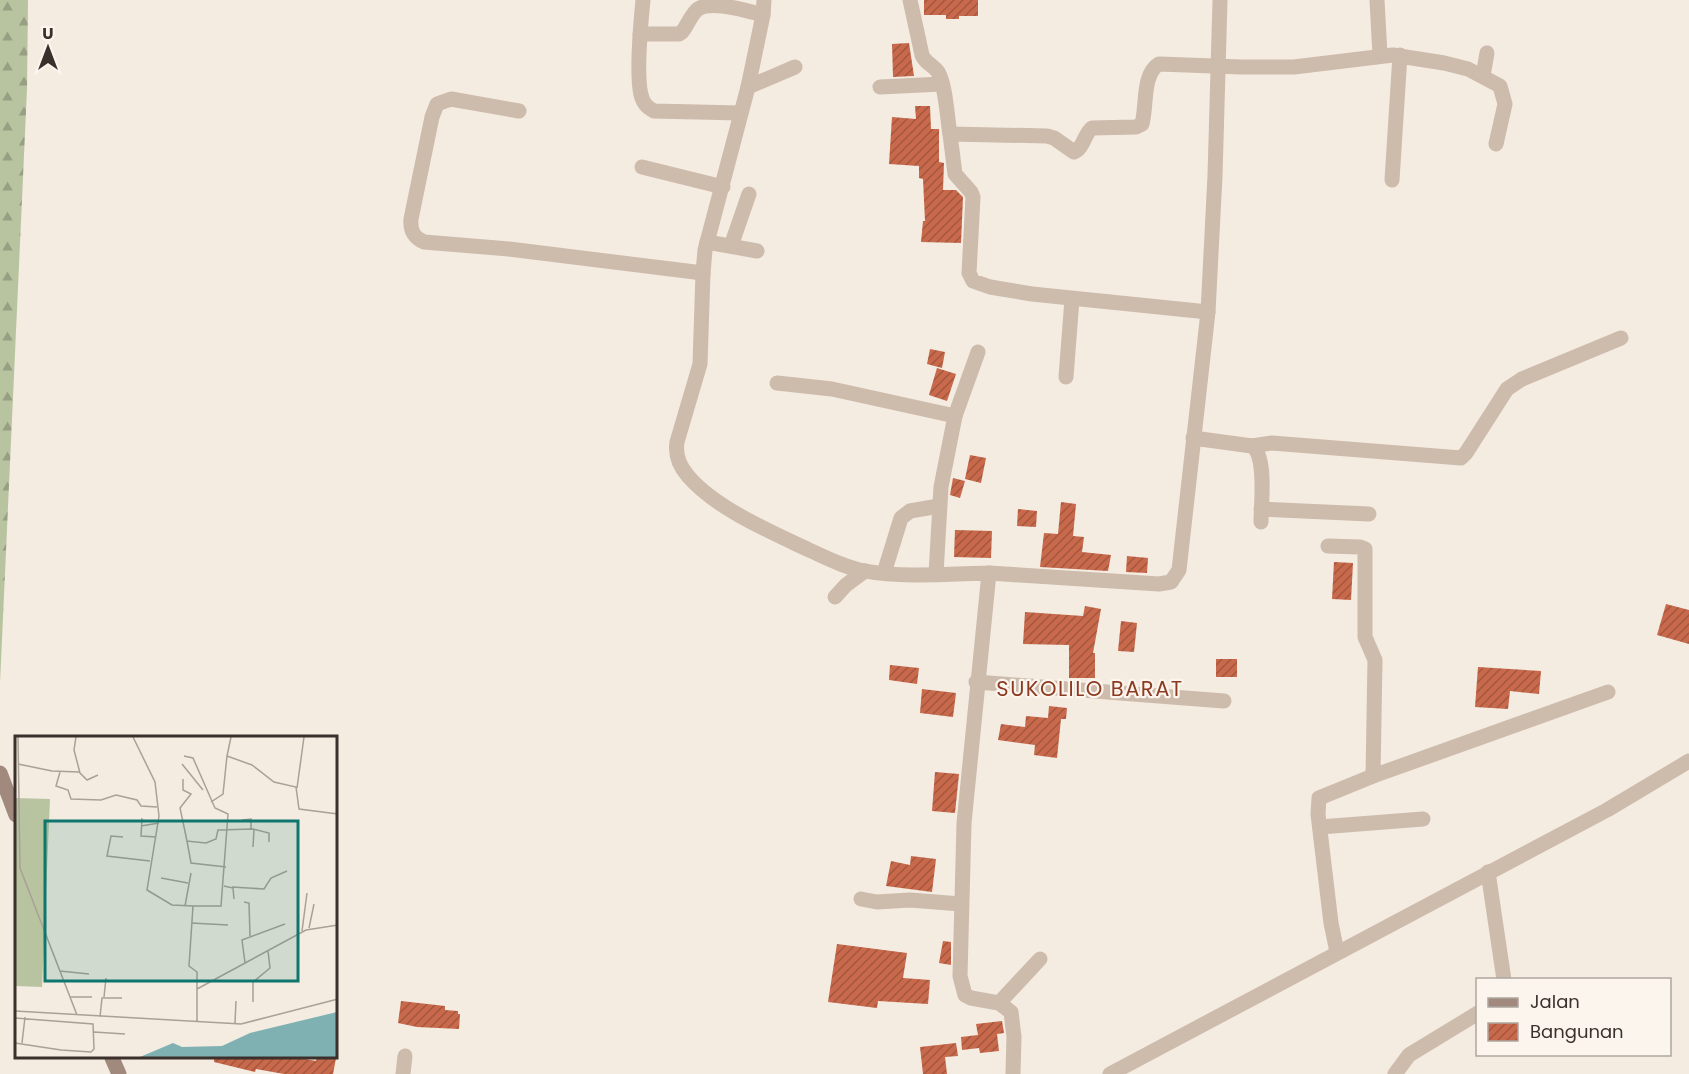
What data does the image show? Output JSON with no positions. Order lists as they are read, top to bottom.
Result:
{
  "districts": ["SUKOLILO BARAT"],
  "legend": ["Jalan", "Bangunan"],
  "north": "top"
}
